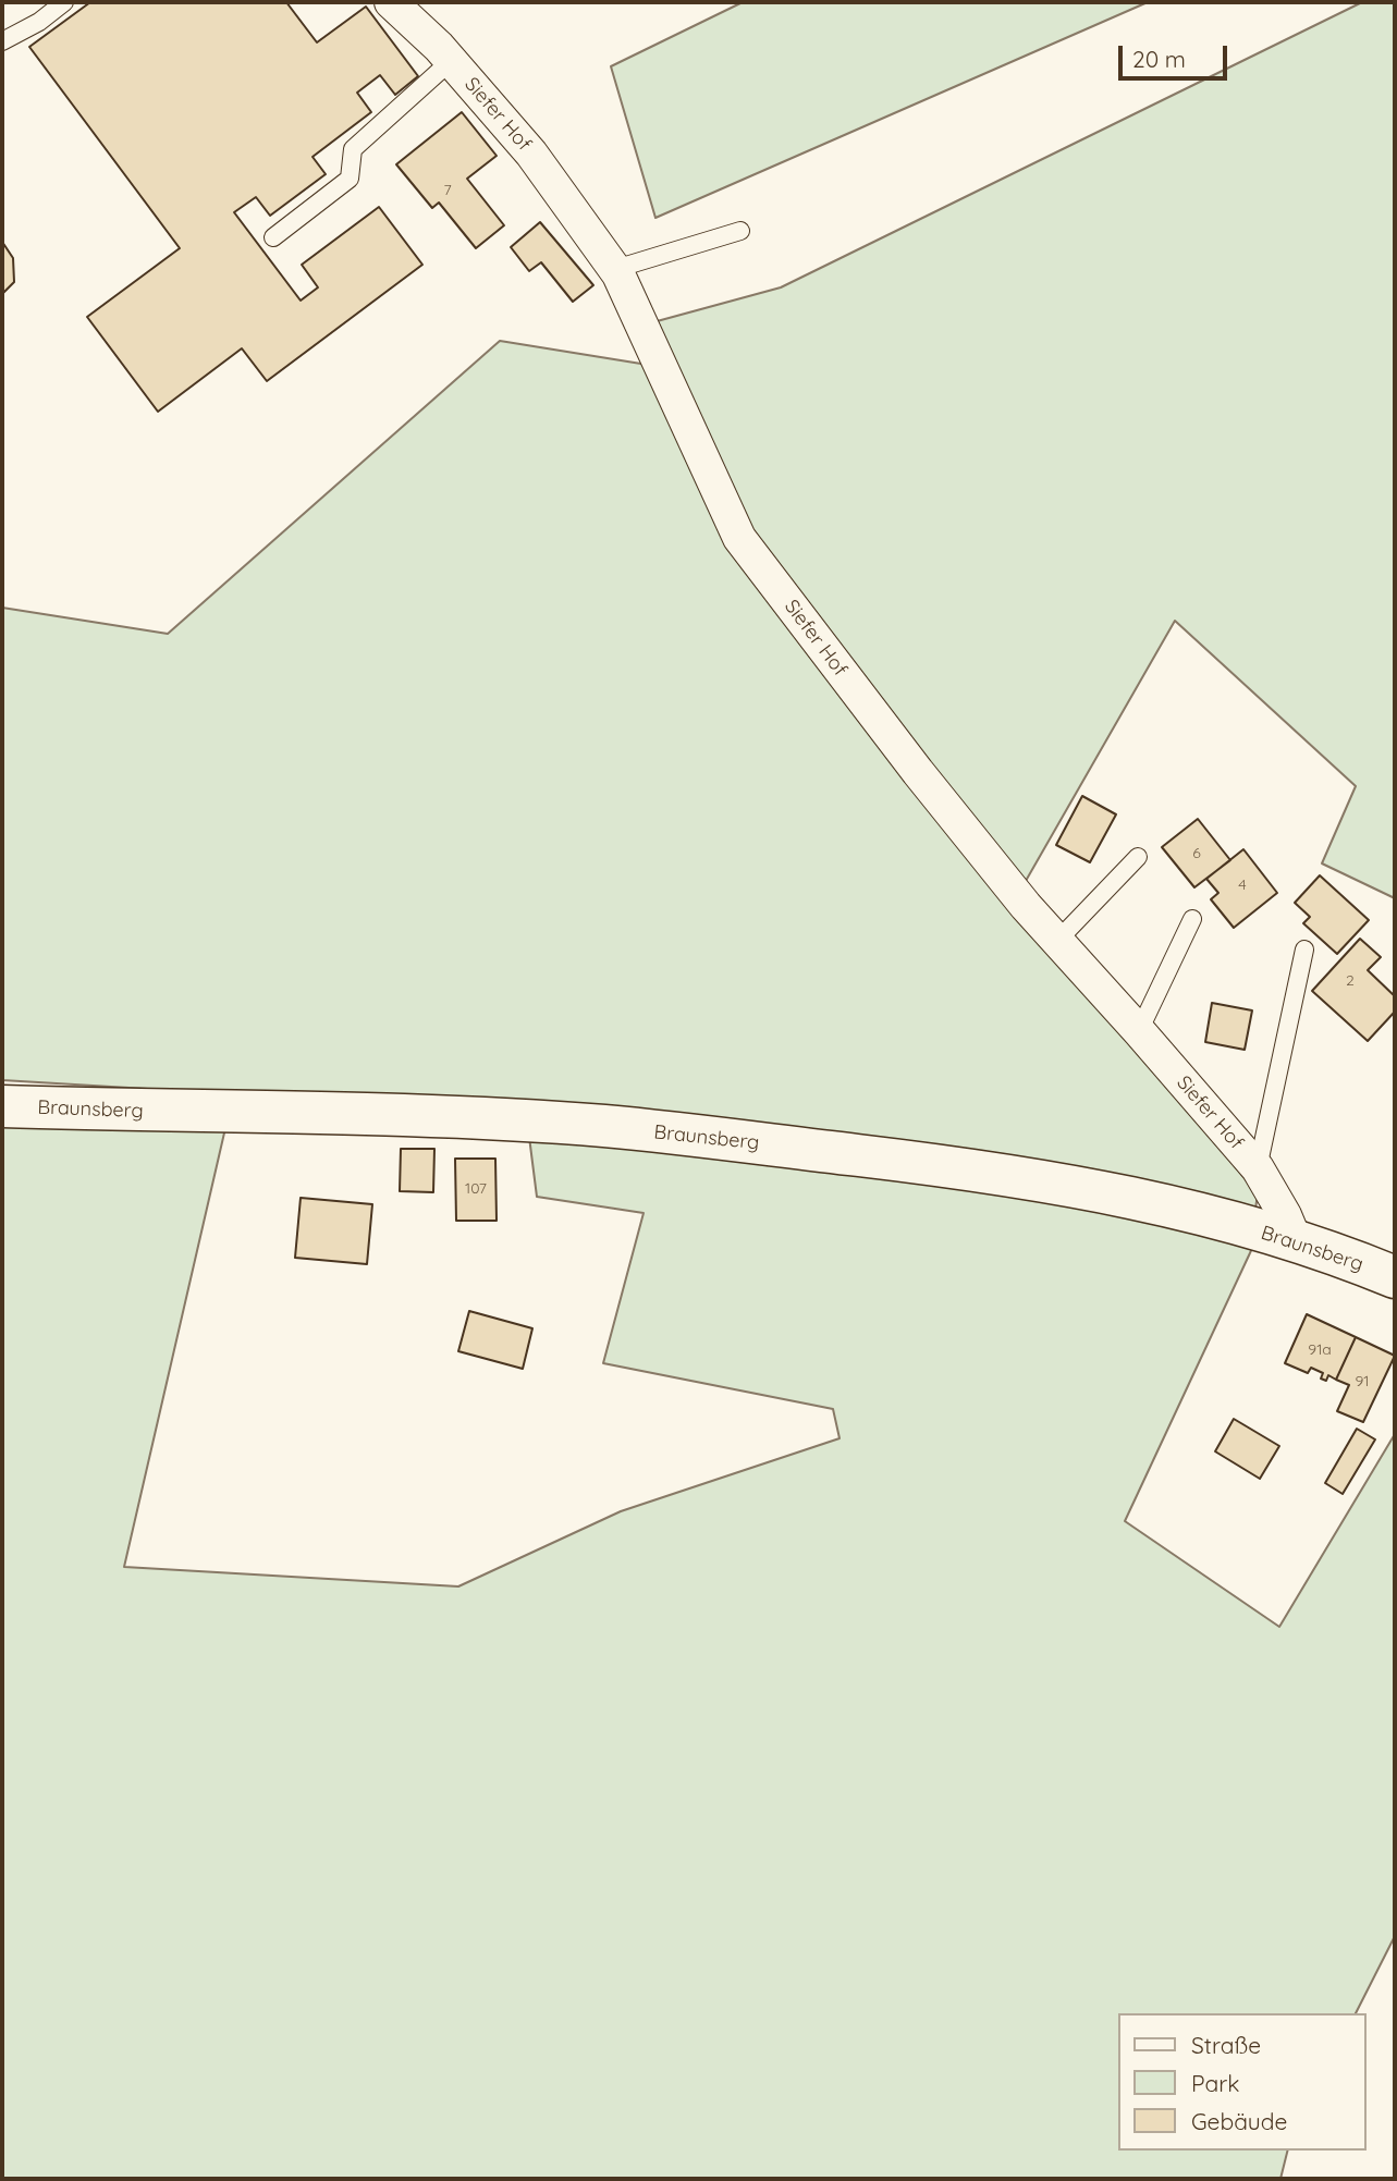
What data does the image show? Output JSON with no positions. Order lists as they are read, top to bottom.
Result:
{
  "streets": {
    "main road": ["Braunsberg"],
    "street": ["Siefer Hof"]
  },
  "crossings": [
    ["Siefer Hof", "Braunsberg"]
  ],
  "house_numbers": [
    "7",
    "6",
    "4",
    "2",
    "107",
    "91a",
    "91"
  ],
  "legend": ["Straße", "Park", "Gebäude"],
  "scale_bar": "20 m"
}
